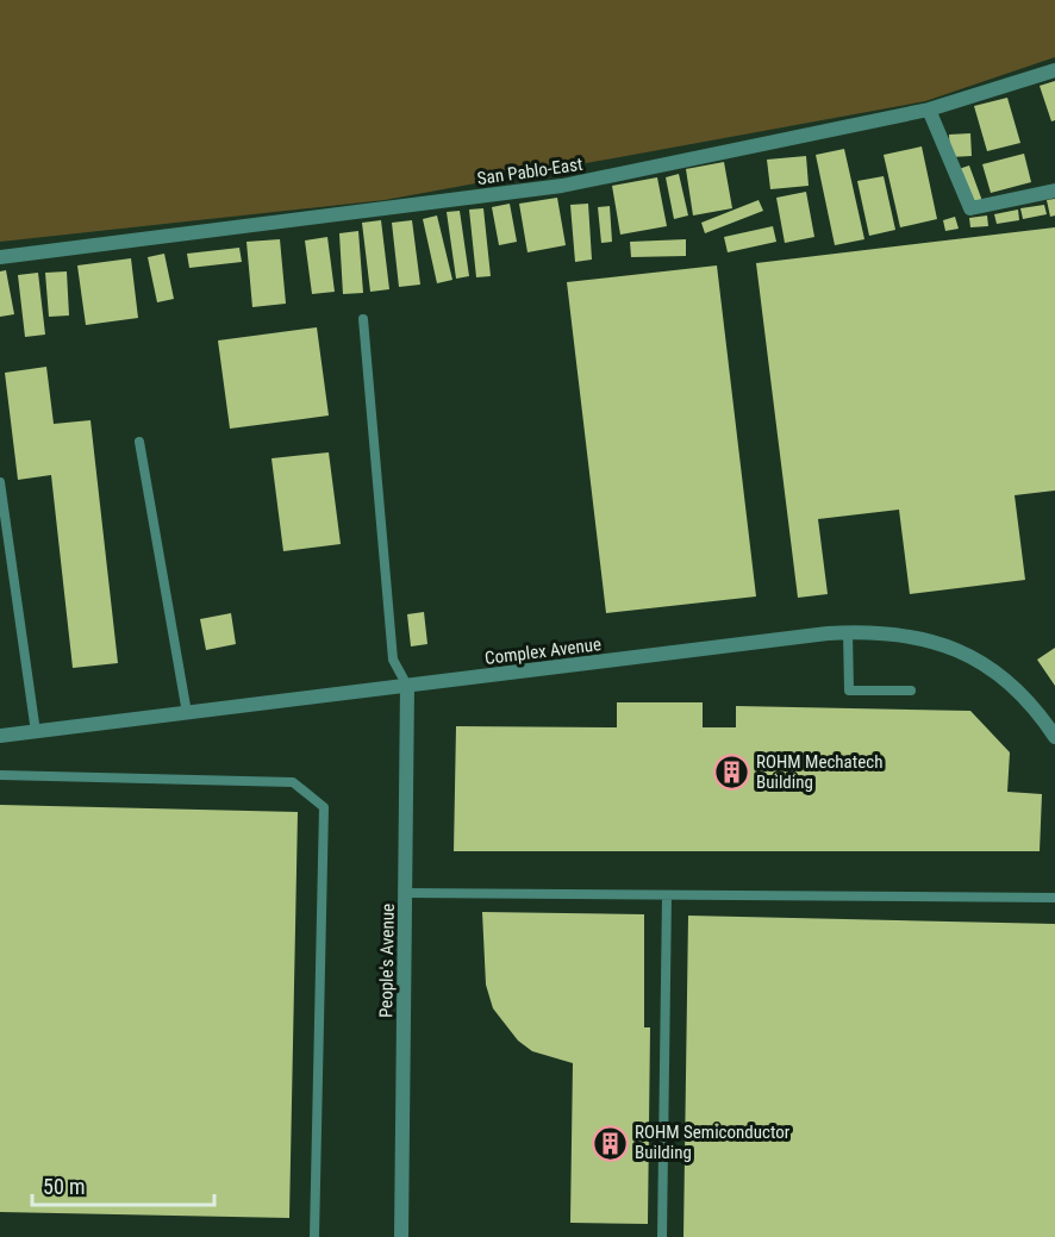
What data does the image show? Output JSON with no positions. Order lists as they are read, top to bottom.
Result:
{
  "streets": {
    "street": ["San Pablo-East", "Complex Avenue", "People's Avenue"]
  },
  "crossings": [
    ["Complex Avenue", "People's Avenue"]
  ],
  "places": {
    "building": ["ROHM Mechatech Building", "ROHM Semiconductor Building"]
  },
  "scale_bar": "50 m"
}
